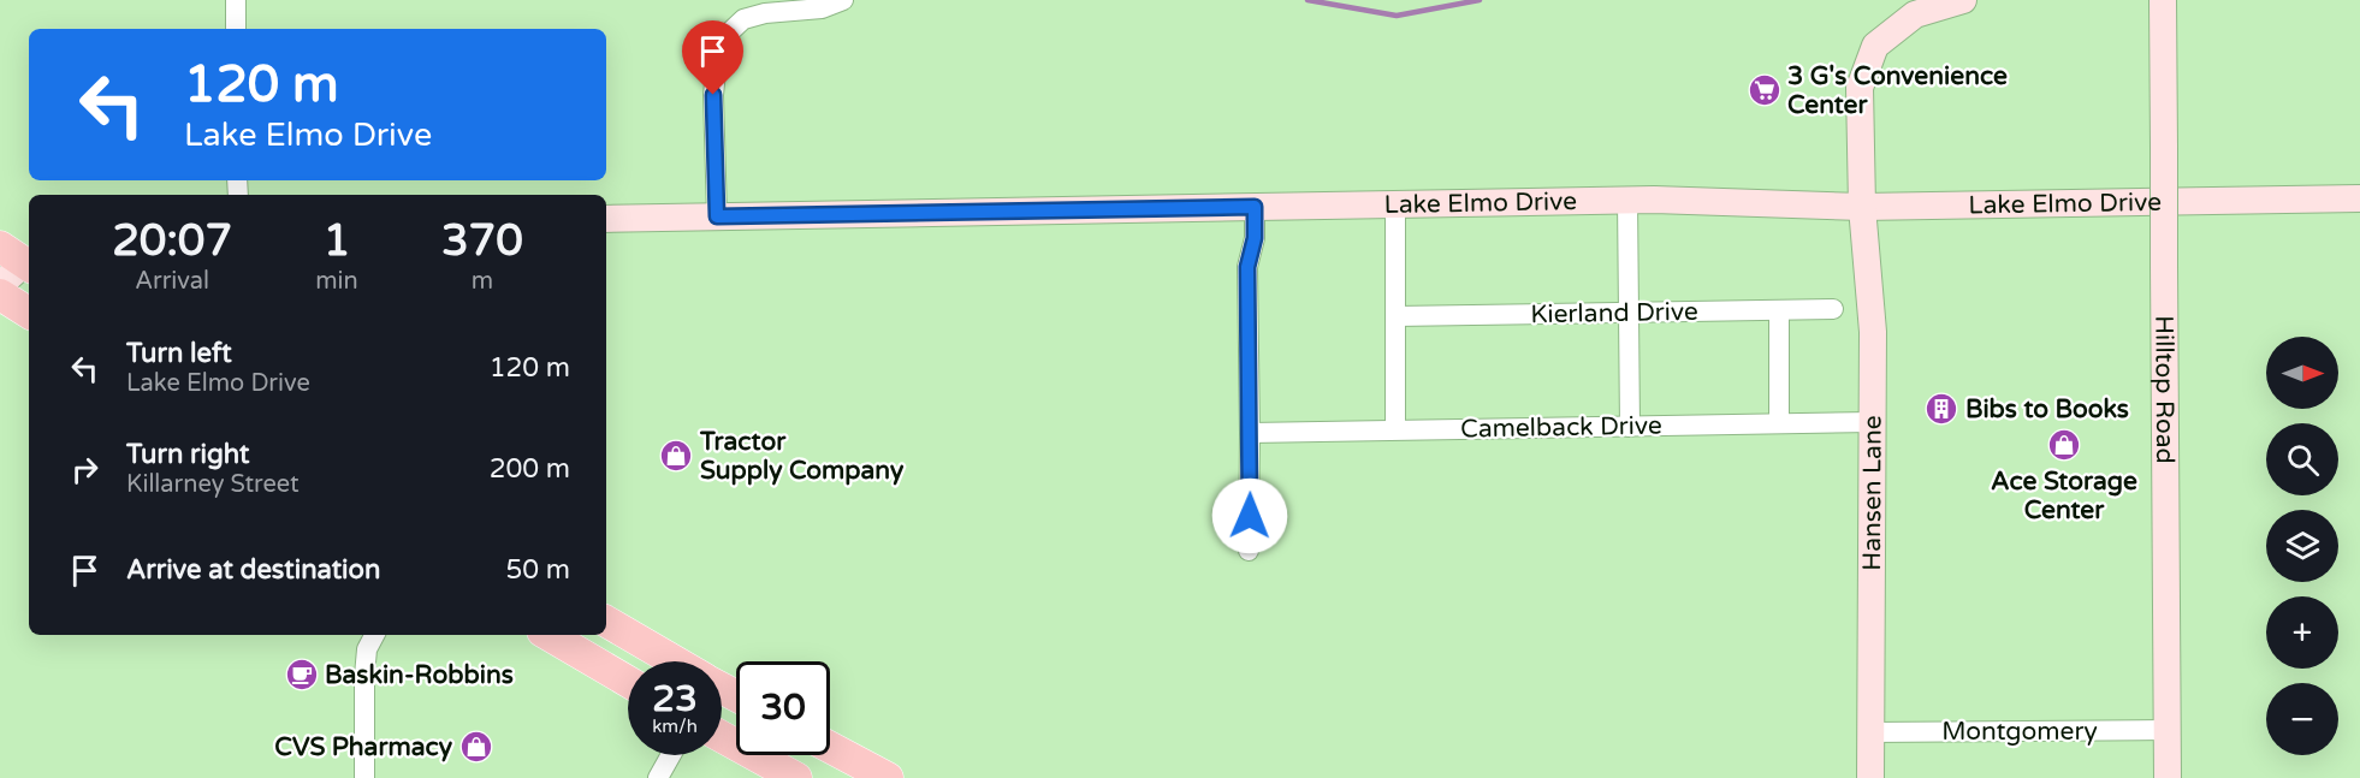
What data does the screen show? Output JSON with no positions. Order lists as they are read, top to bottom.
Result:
{
  "streets": {
    "main road": ["Lake Elmo Drive", "Hilltop Road", "Hansen Lane"],
    "street": ["Kierland Drive", "Camelback Drive", "Montgomery"]
  },
  "crossings": [
    ["Lake Elmo Drive", "Hansen Lane"],
    ["Hilltop Road", "Montgomery"],
    ["Camelback Drive", "Hansen Lane"],
    ["Hansen Lane", "Montgomery"]
  ],
  "places": {
    "supermarket": ["3 G's Convenience Center"],
    "building": ["Bibs to Books"],
    "shop": ["Ace Storage Center", "Tractor Supply Company", "CVS Pharmacy"],
    "cafe": ["Baskin-Robbins"]
  },
  "north": "right",
  "page": {
    "turn": ["120 m", "Lake Elmo Drive"],
    "eta": [
      "20:07",
      "Arrival",
      "1",
      "min",
      "370",
      "m"
    ],
    "list": [
      {
        "name": "Turn left",
        "note": "Lake Elmo Drive",
        "value": "120 m"
      },
      {
        "name": "Turn right",
        "note": "Killarney Street",
        "value": "200 m"
      },
      {
        "name": "Arrive at destination",
        "value": "50 m"
      }
    ],
    "map_buttons": ["+", "−"],
    "speed": "23 km/h",
    "limit": "30"
  }
}
